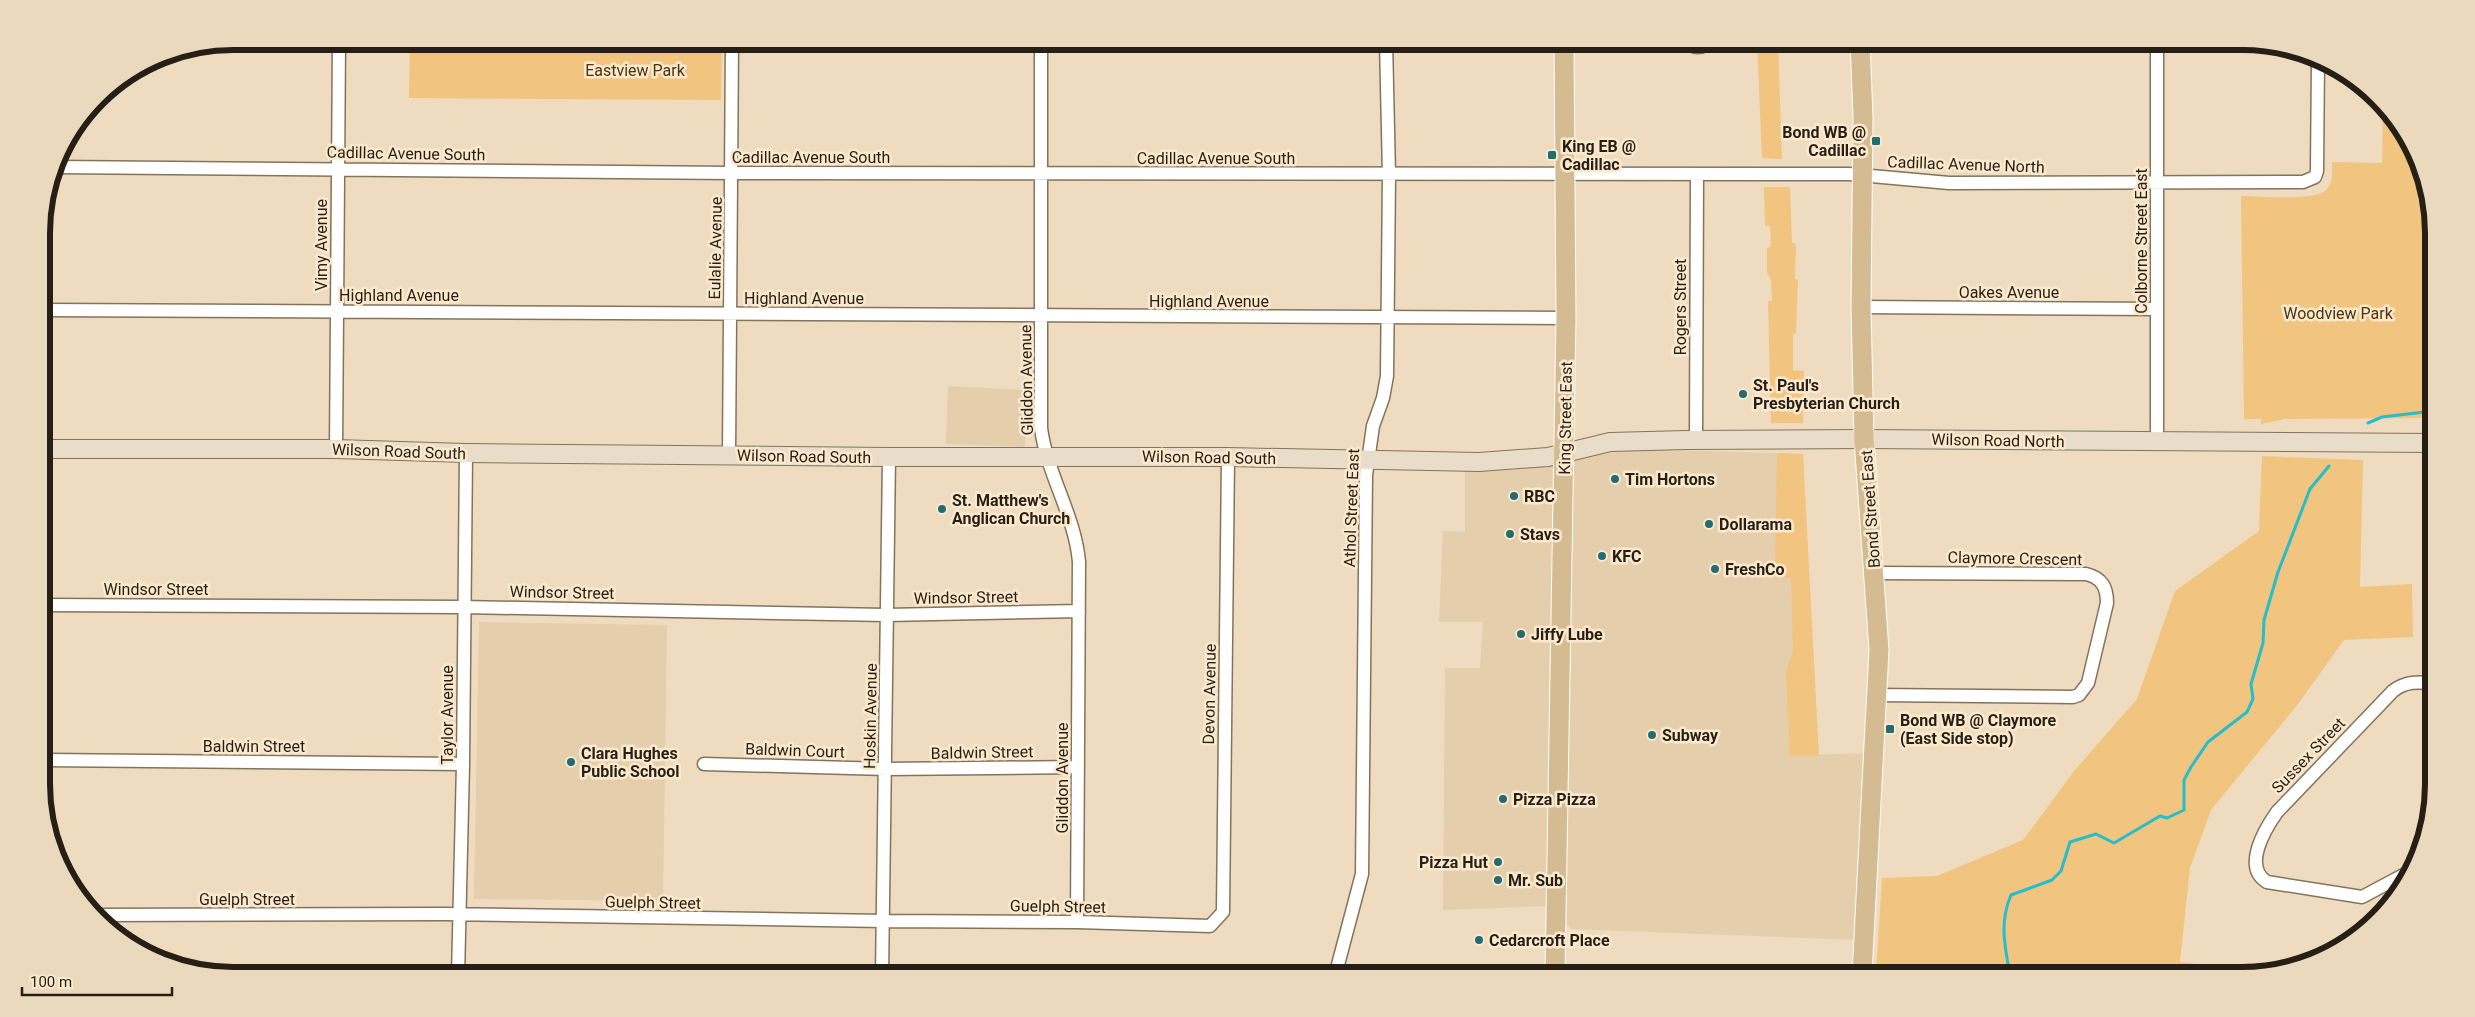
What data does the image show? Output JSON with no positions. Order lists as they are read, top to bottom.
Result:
{
  "streets": {
    "main road": [
      "King Street East",
      "Wilson Road North",
      "Wilson Road South",
      "Bond Street East"
    ],
    "street": [
      "Cadillac Avenue South",
      "Cadillac Avenue North",
      "Colborne Street East",
      "Vimy Avenue",
      "Eulalie Avenue",
      "Oakes Avenue",
      "Highland Avenue",
      "Rogers Street",
      "Gliddon Avenue",
      "Athol Street East",
      "Claymore Crescent",
      "Windsor Street",
      "Devon Avenue",
      "Taylor Avenue",
      "Hoskin Avenue",
      "Baldwin Street",
      "Baldwin Court",
      "Sussex Street",
      "Guelph Street"
    ]
  },
  "crossings": [
    ["Cadillac Avenue South", "Cadillac Avenue North"],
    ["Cadillac Avenue South", "Vimy Avenue"],
    ["Cadillac Avenue South", "Eulalie Avenue"],
    ["Cadillac Avenue South", "Gliddon Avenue"],
    ["Cadillac Avenue South", "King Street East"],
    ["Cadillac Avenue South", "Athol Street East"],
    ["Cadillac Avenue North", "Colborne Street East"],
    ["Cadillac Avenue North", "Rogers Street"],
    ["Cadillac Avenue North", "King Street East"],
    ["Cadillac Avenue North", "Bond Street East"],
    ["Colborne Street East", "Oakes Avenue"],
    ["Colborne Street East", "Wilson Road North"],
    ["Vimy Avenue", "Highland Avenue"],
    ["Vimy Avenue", "Wilson Road South"],
    ["Eulalie Avenue", "Highland Avenue"],
    ["Eulalie Avenue", "Wilson Road South"],
    ["Oakes Avenue", "Bond Street East"],
    ["Highland Avenue", "Gliddon Avenue"],
    ["Highland Avenue", "King Street East"],
    ["Highland Avenue", "Athol Street East"],
    ["Rogers Street", "Wilson Road North"],
    ["Gliddon Avenue", "Wilson Road South"],
    ["Gliddon Avenue", "Windsor Street"],
    ["Gliddon Avenue", "Baldwin Street"],
    ["Gliddon Avenue", "Guelph Street"],
    ["King Street East", "Wilson Road North"],
    ["King Street East", "Wilson Road South"],
    ["Wilson Road North", "Wilson Road South"],
    ["Wilson Road North", "Bond Street East"],
    ["Wilson Road South", "Athol Street East"],
    ["Wilson Road South", "Devon Avenue"],
    ["Wilson Road South", "Taylor Avenue"],
    ["Wilson Road South", "Hoskin Avenue"],
    ["Bond Street East", "Claymore Crescent"],
    ["Windsor Street", "Taylor Avenue"],
    ["Windsor Street", "Hoskin Avenue"],
    ["Devon Avenue", "Guelph Street"],
    ["Taylor Avenue", "Baldwin Street"],
    ["Taylor Avenue", "Guelph Street"],
    ["Hoskin Avenue", "Baldwin Street"],
    ["Hoskin Avenue", "Baldwin Court"],
    ["Hoskin Avenue", "Guelph Street"],
    ["Baldwin Street", "Baldwin Court"]
  ],
  "parks": ["Eastview Park", "Woodview Park"],
  "places": {
    "transit": ["Bond WB @ Cadillac", "King EB @ Cadillac", "Bond WB @ Claymore (East Side stop)"],
    "other": [
      "St. Paul's Presbyterian Church",
      "Tim Hortons",
      "RBC",
      "St. Matthew's Anglican Church",
      "Dollarama",
      "Stavs",
      "KFC",
      "FreshCo",
      "Jiffy Lube",
      "Subway",
      "Clara Hughes Public School",
      "Pizza Pizza",
      "Pizza Hut",
      "Mr. Sub",
      "Cedarcroft Place"
    ]
  },
  "scale_bar": "100 m"
}
